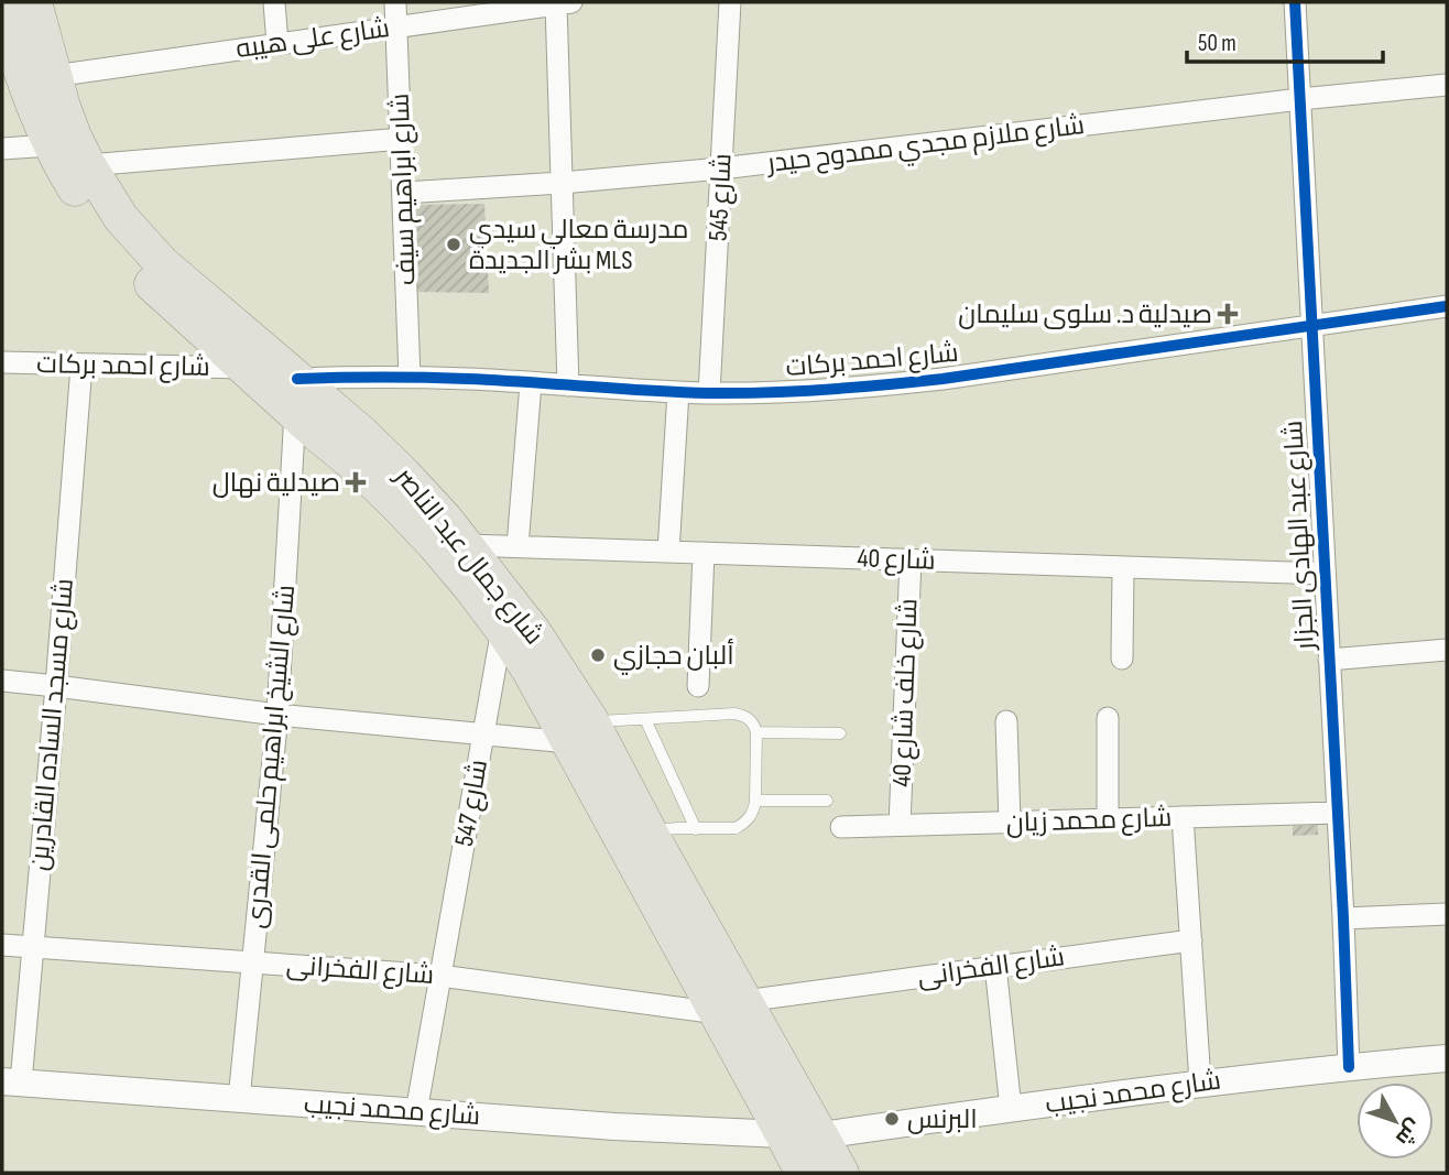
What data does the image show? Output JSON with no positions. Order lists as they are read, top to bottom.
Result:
{
  "streets": {
    "main road": ["شارع جمال عبد الناصر"],
    "street": [
      "شارع على هيبه",
      "شارع ملازم مجدي ممدوح حيدر",
      "شارع ابراهيم سيف",
      "شارع 545",
      "شارع احمد بركات",
      "شارع عبد الهادى الجزار",
      "شارع 40",
      "شارع خلف شارع 40",
      "شارع مسجد الساده القادرين",
      "شارع الشيخ ابراهيم حلمى القدرى",
      "شارع 547",
      "شارع محمد زيان",
      "شارع الفخرانى",
      "شارع محمد نجيب"
    ]
  },
  "crossings": [
    ["شارع على هيبه", "شارع ابراهيم سيف"],
    ["شارع على هيبه", "شارع جمال عبد الناصر"],
    ["شارع ملازم مجدي ممدوح حيدر", "شارع ابراهيم سيف"],
    ["شارع ملازم مجدي ممدوح حيدر", "شارع 545"],
    ["شارع ملازم مجدي ممدوح حيدر", "شارع عبد الهادى الجزار"],
    ["شارع ابراهيم سيف", "شارع احمد بركات"],
    ["شارع 545", "شارع احمد بركات"],
    ["شارع احمد بركات", "شارع عبد الهادى الجزار"],
    ["شارع احمد بركات", "شارع جمال عبد الناصر"],
    ["شارع احمد بركات", "شارع مسجد الساده القادرين"],
    ["شارع عبد الهادى الجزار", "شارع 40"],
    ["شارع عبد الهادى الجزار", "شارع محمد زيان"],
    ["شارع عبد الهادى الجزار", "شارع محمد نجيب"],
    ["شارع جمال عبد الناصر", "شارع 40"],
    ["شارع جمال عبد الناصر", "شارع الشيخ ابراهيم حلمى القدرى"],
    ["شارع جمال عبد الناصر", "شارع 547"],
    ["شارع جمال عبد الناصر", "شارع الفخرانى"],
    ["شارع جمال عبد الناصر", "شارع محمد نجيب"],
    ["شارع 40", "شارع خلف شارع 40"],
    ["شارع خلف شارع 40", "شارع محمد زيان"],
    ["شارع مسجد الساده القادرين", "شارع الفخرانى"],
    ["شارع مسجد الساده القادرين", "شارع محمد نجيب"],
    ["شارع الشيخ ابراهيم حلمى القدرى", "شارع الفخرانى"],
    ["شارع الشيخ ابراهيم حلمى القدرى", "شارع محمد نجيب"],
    ["شارع 547", "شارع الفخرانى"],
    ["شارع 547", "شارع محمد نجيب"]
  ],
  "places": {
    "other": ["مدرسة معالي سيدي بشر الجديدة MLS", "ألبان حجازي", "البرنس"],
    "health": ["صيدلية د. سلوى سليمان", "صيدلية نهال"]
  },
  "scale_bar": "50 m",
  "north": "bottom right"
}
